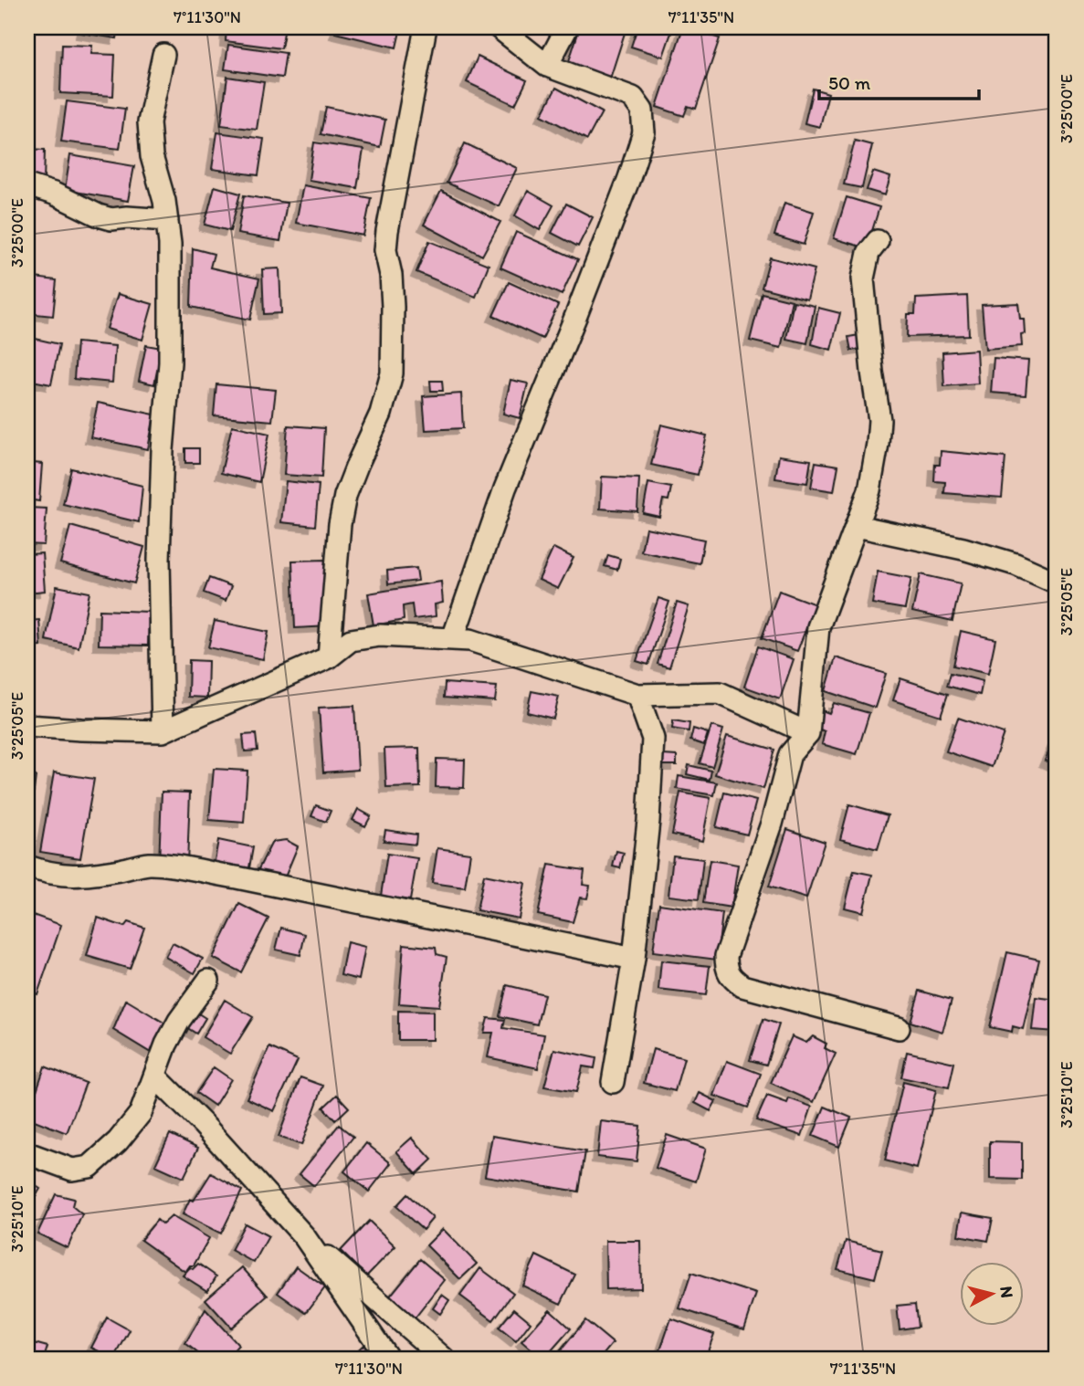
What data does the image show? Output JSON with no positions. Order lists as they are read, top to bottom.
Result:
{
  "scale_bar": "50 m",
  "north": "right",
  "coordinates": [
    "7°11'30\"N",
    "7°11'35\"N",
    "3°25'00\"E",
    "3°25'05\"E",
    "3°25'10\"E"
  ]
}
